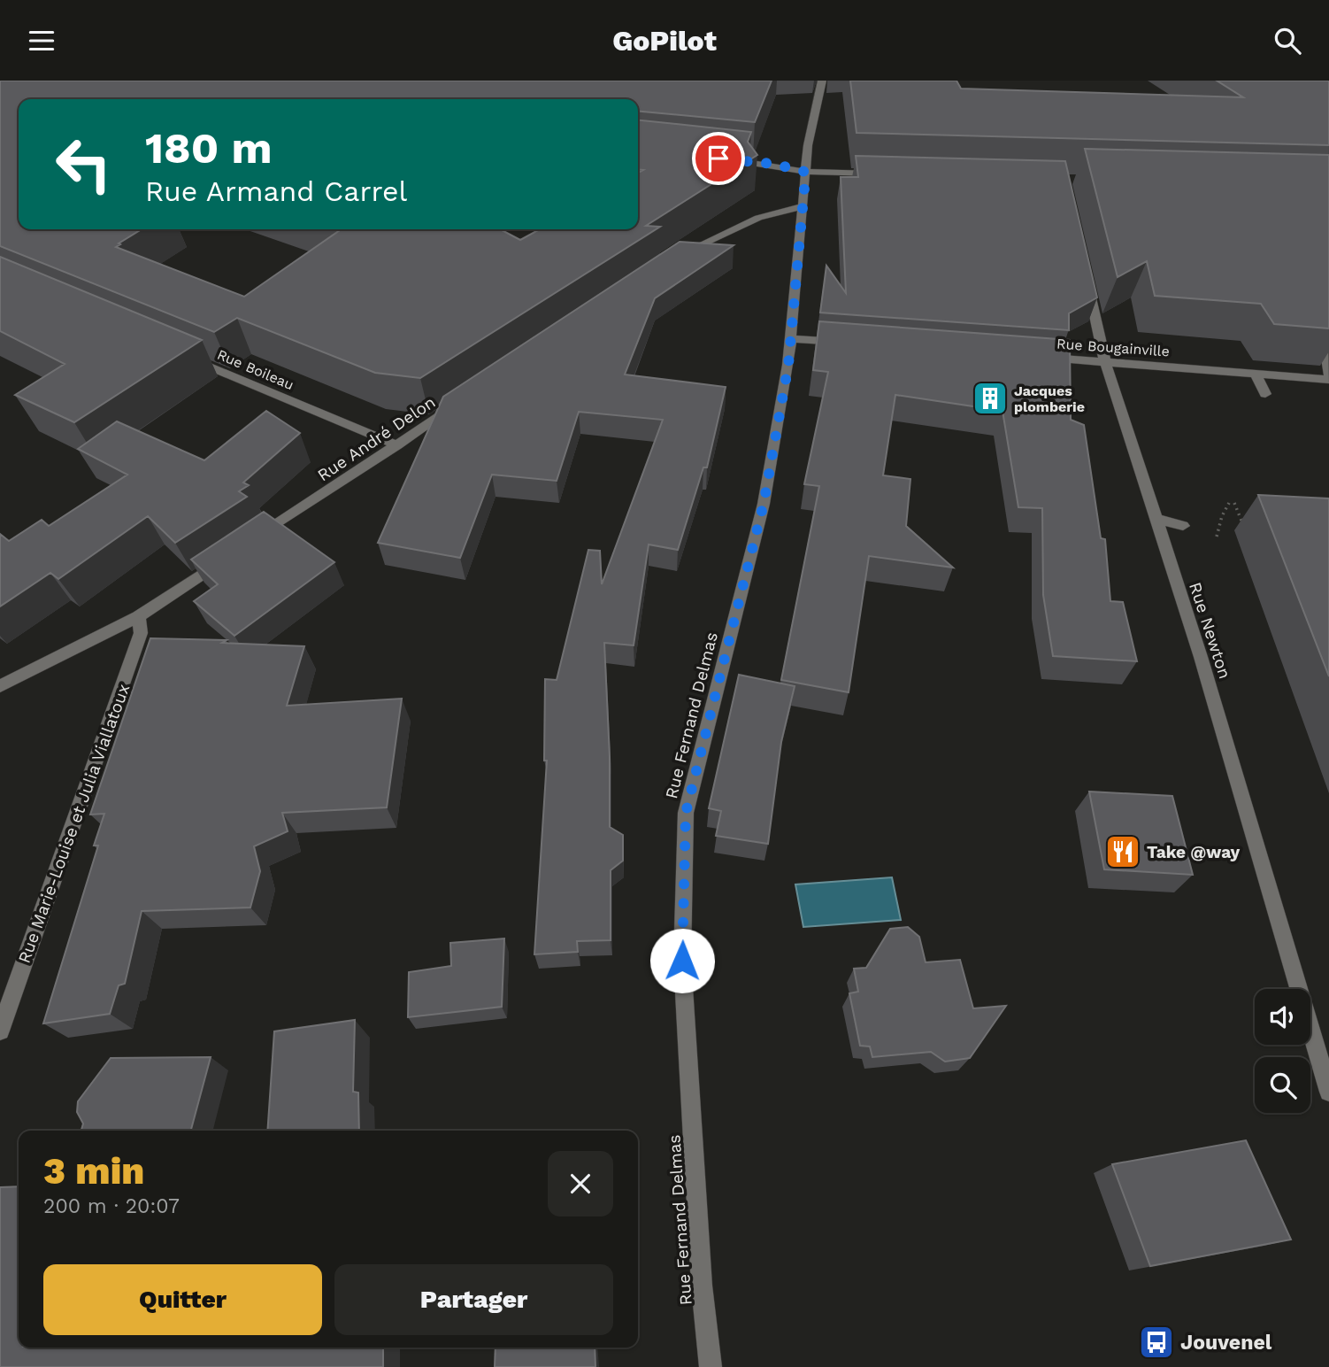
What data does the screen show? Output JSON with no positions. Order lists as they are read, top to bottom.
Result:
{
  "streets": {
    "street": [
      "Rue Bougainville",
      "Rue Boileau",
      "Rue André Delon",
      "Rue Newton",
      "Rue Fernand Delmas",
      "Rue Marie-Louise et Julia Viallatoux"
    ]
  },
  "crossings": [
    ["Rue Bougainville", "Rue Newton"],
    ["Rue Boileau", "Rue André Delon"]
  ],
  "places": {
    "building": ["Jacques plomberie"],
    "restaurant": ["Take @way"],
    "bus stop": ["Jouvenel"]
  },
  "page": {
    "header": "GoPilot",
    "turn": ["180 m", "Rue Armand Carrel"],
    "heading": ["3 min", "200 m · 20:07"],
    "buttons": ["Quitter", "Partager"]
  }
}
